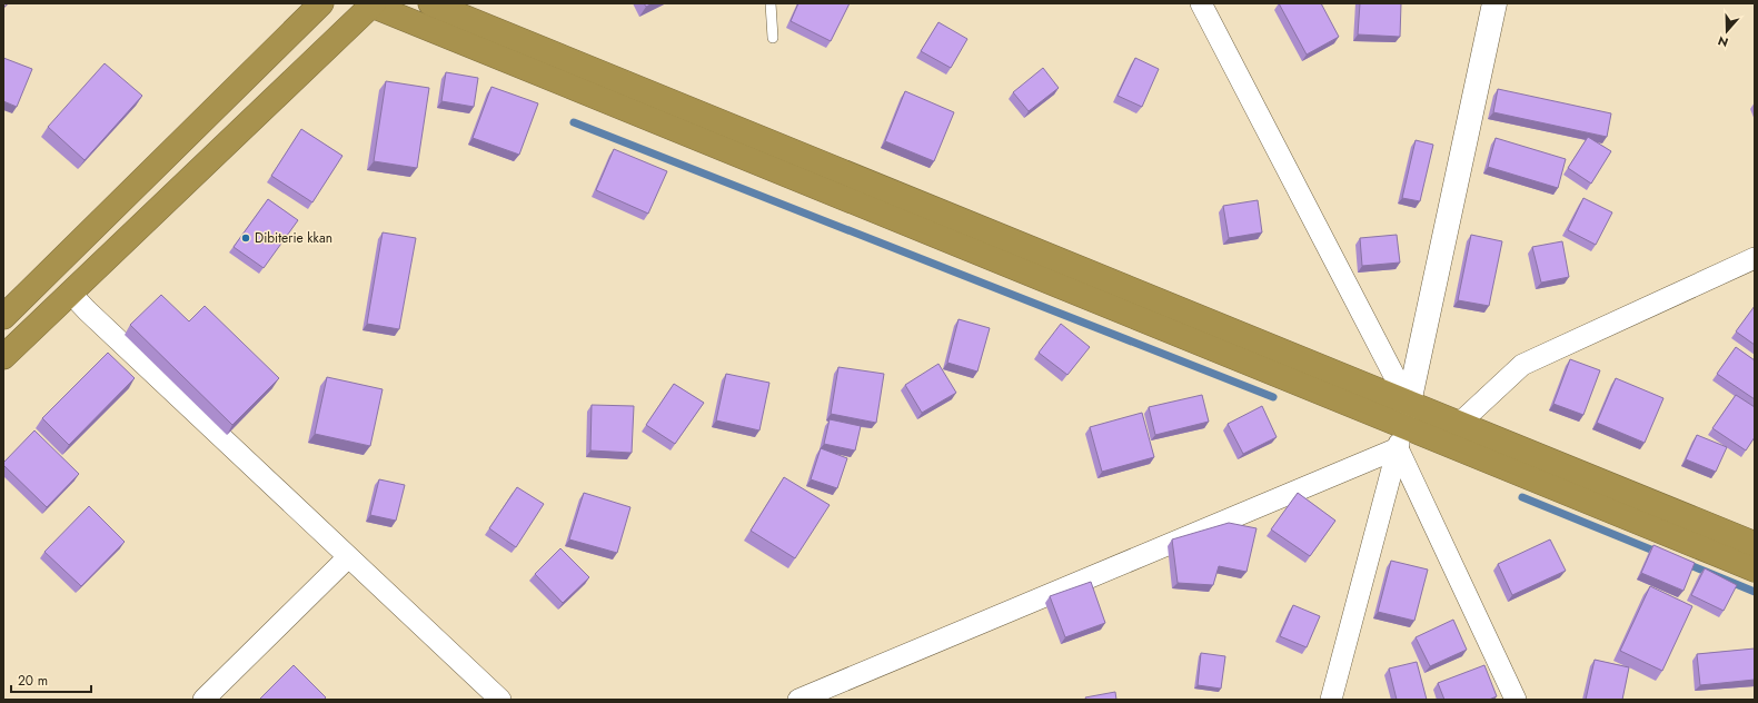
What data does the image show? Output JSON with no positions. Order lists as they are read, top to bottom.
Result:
{
  "places": ["Dibiterie kkan"],
  "scale_bar": "20 m",
  "north": "bottom"
}
